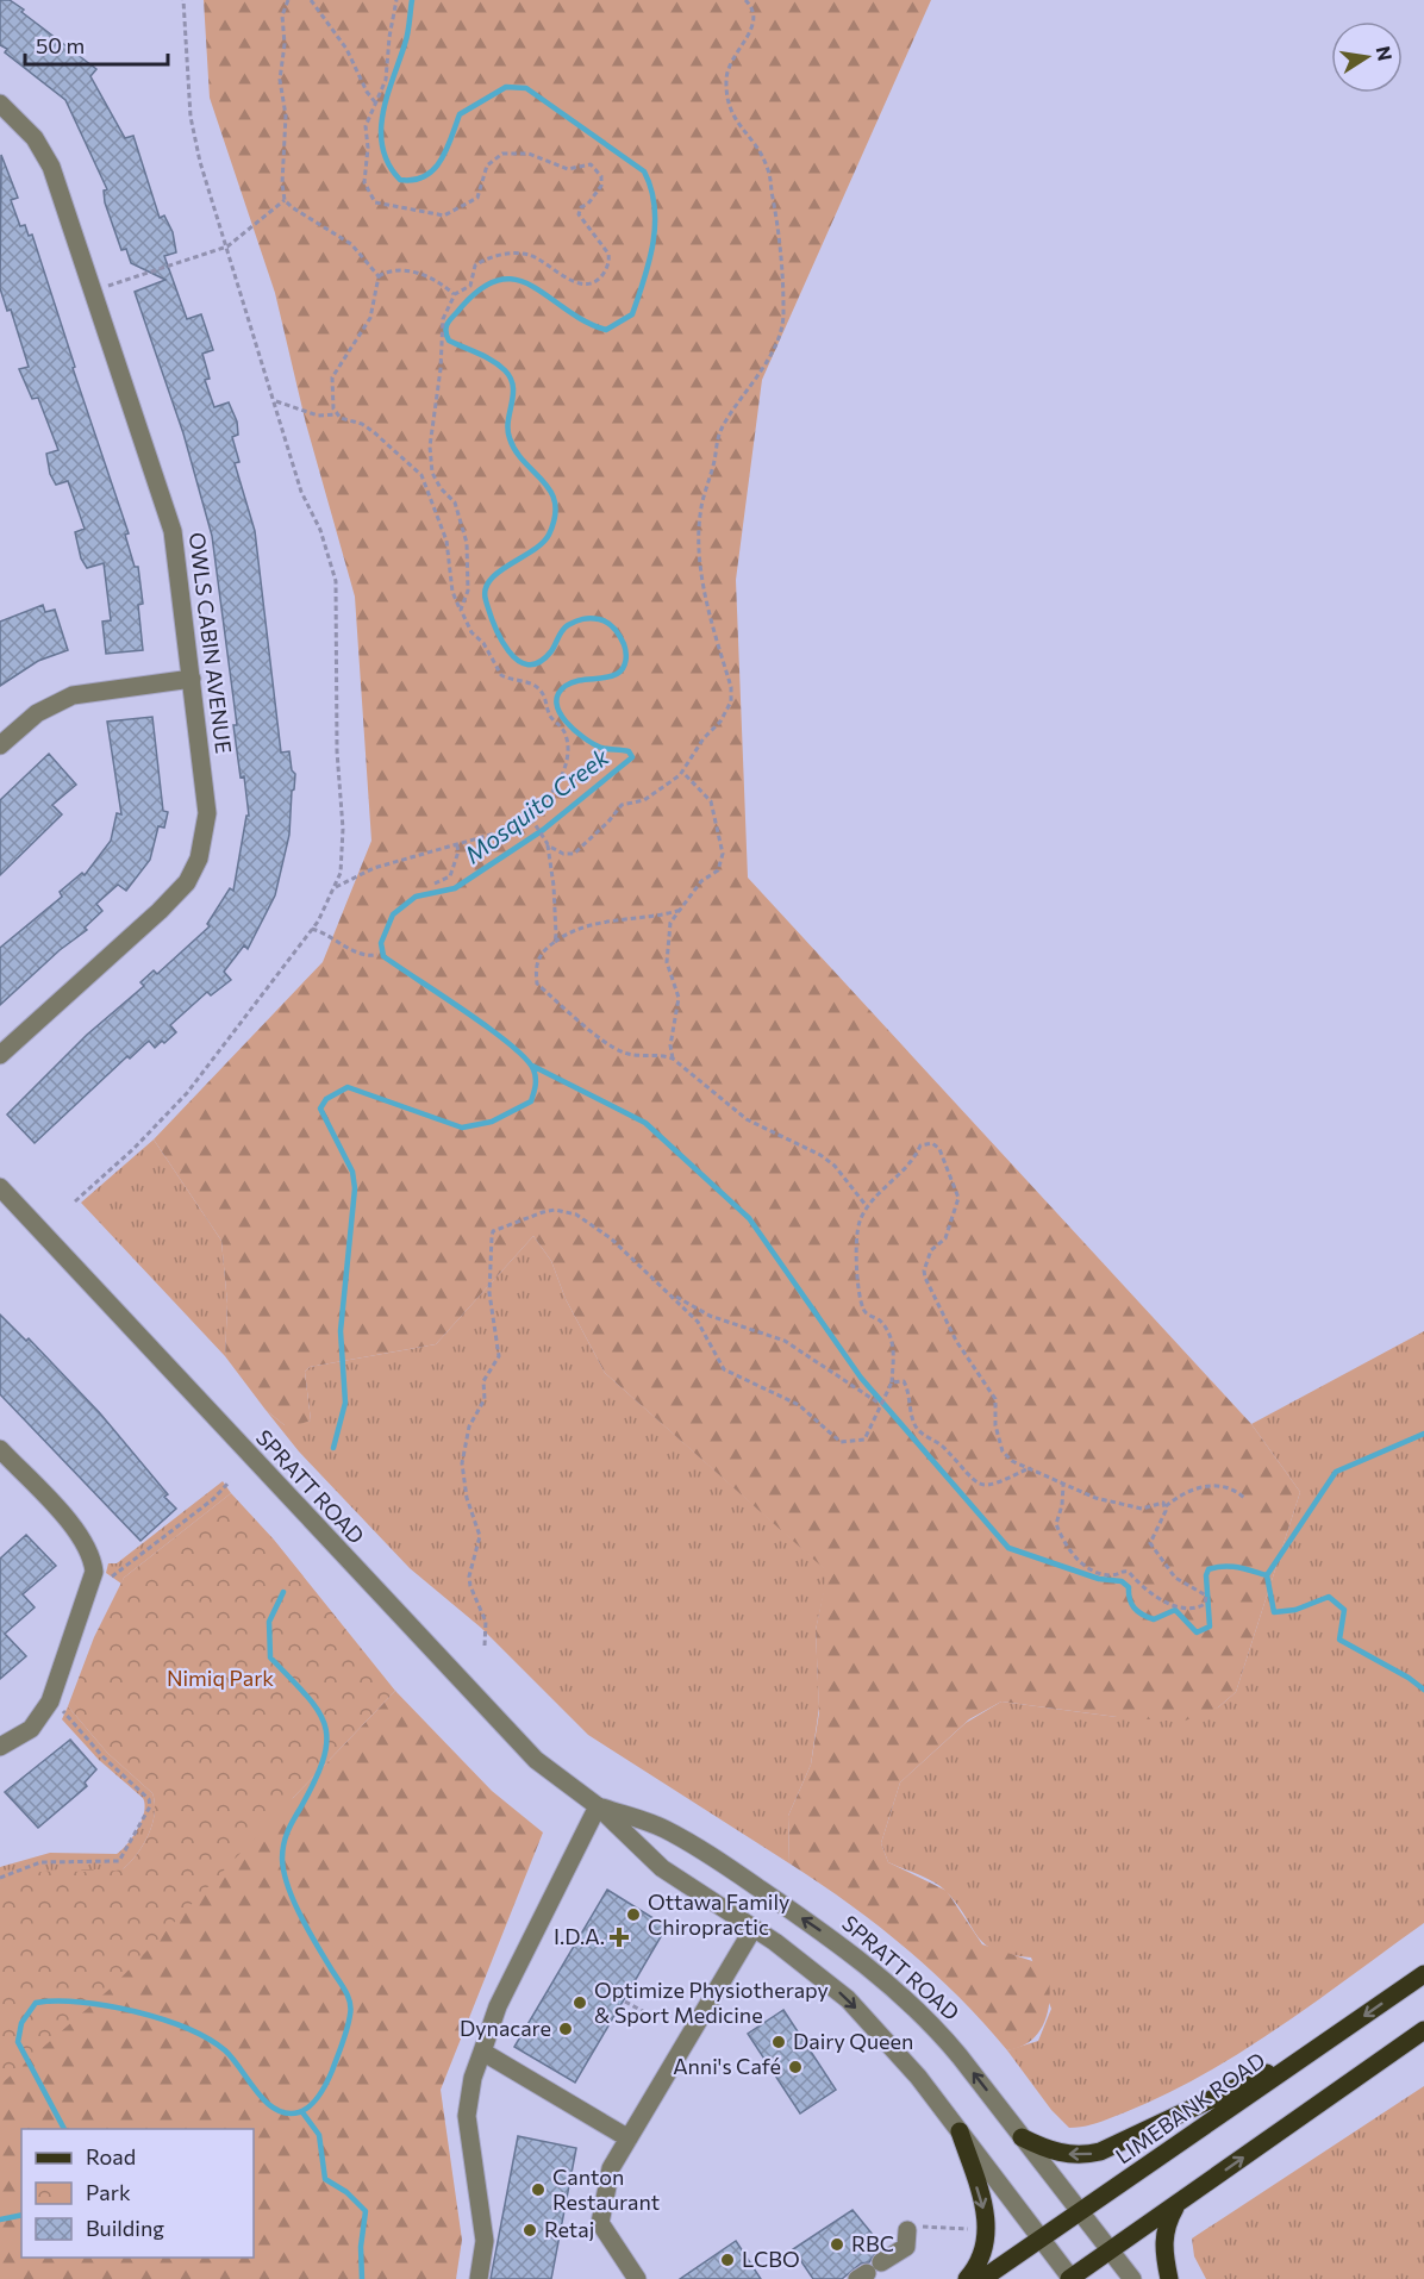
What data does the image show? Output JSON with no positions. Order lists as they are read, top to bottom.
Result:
{
  "streets": {
    "main road": ["LIMEBANK ROAD"],
    "street": ["OWLS CABIN AVENUE", "SPRATT ROAD"]
  },
  "crossings": [
    ["SPRATT ROAD", "LIMEBANK ROAD"]
  ],
  "water": ["Mosquito Creek"],
  "parks": ["Nimiq Park"],
  "places": {
    "other": [
      "Ottawa Family Chiropractic",
      "Optimize Physiotherapy & Sport Medicine",
      "Dynacare",
      "Dairy Queen",
      "Anni's Café",
      "Canton Restaurant",
      "Retaj",
      "RBC",
      "LCBO"
    ],
    "health": ["I.D.A."]
  },
  "legend": ["Road", "Park", "Building"],
  "scale_bar": "50 m",
  "north": "right"
}
